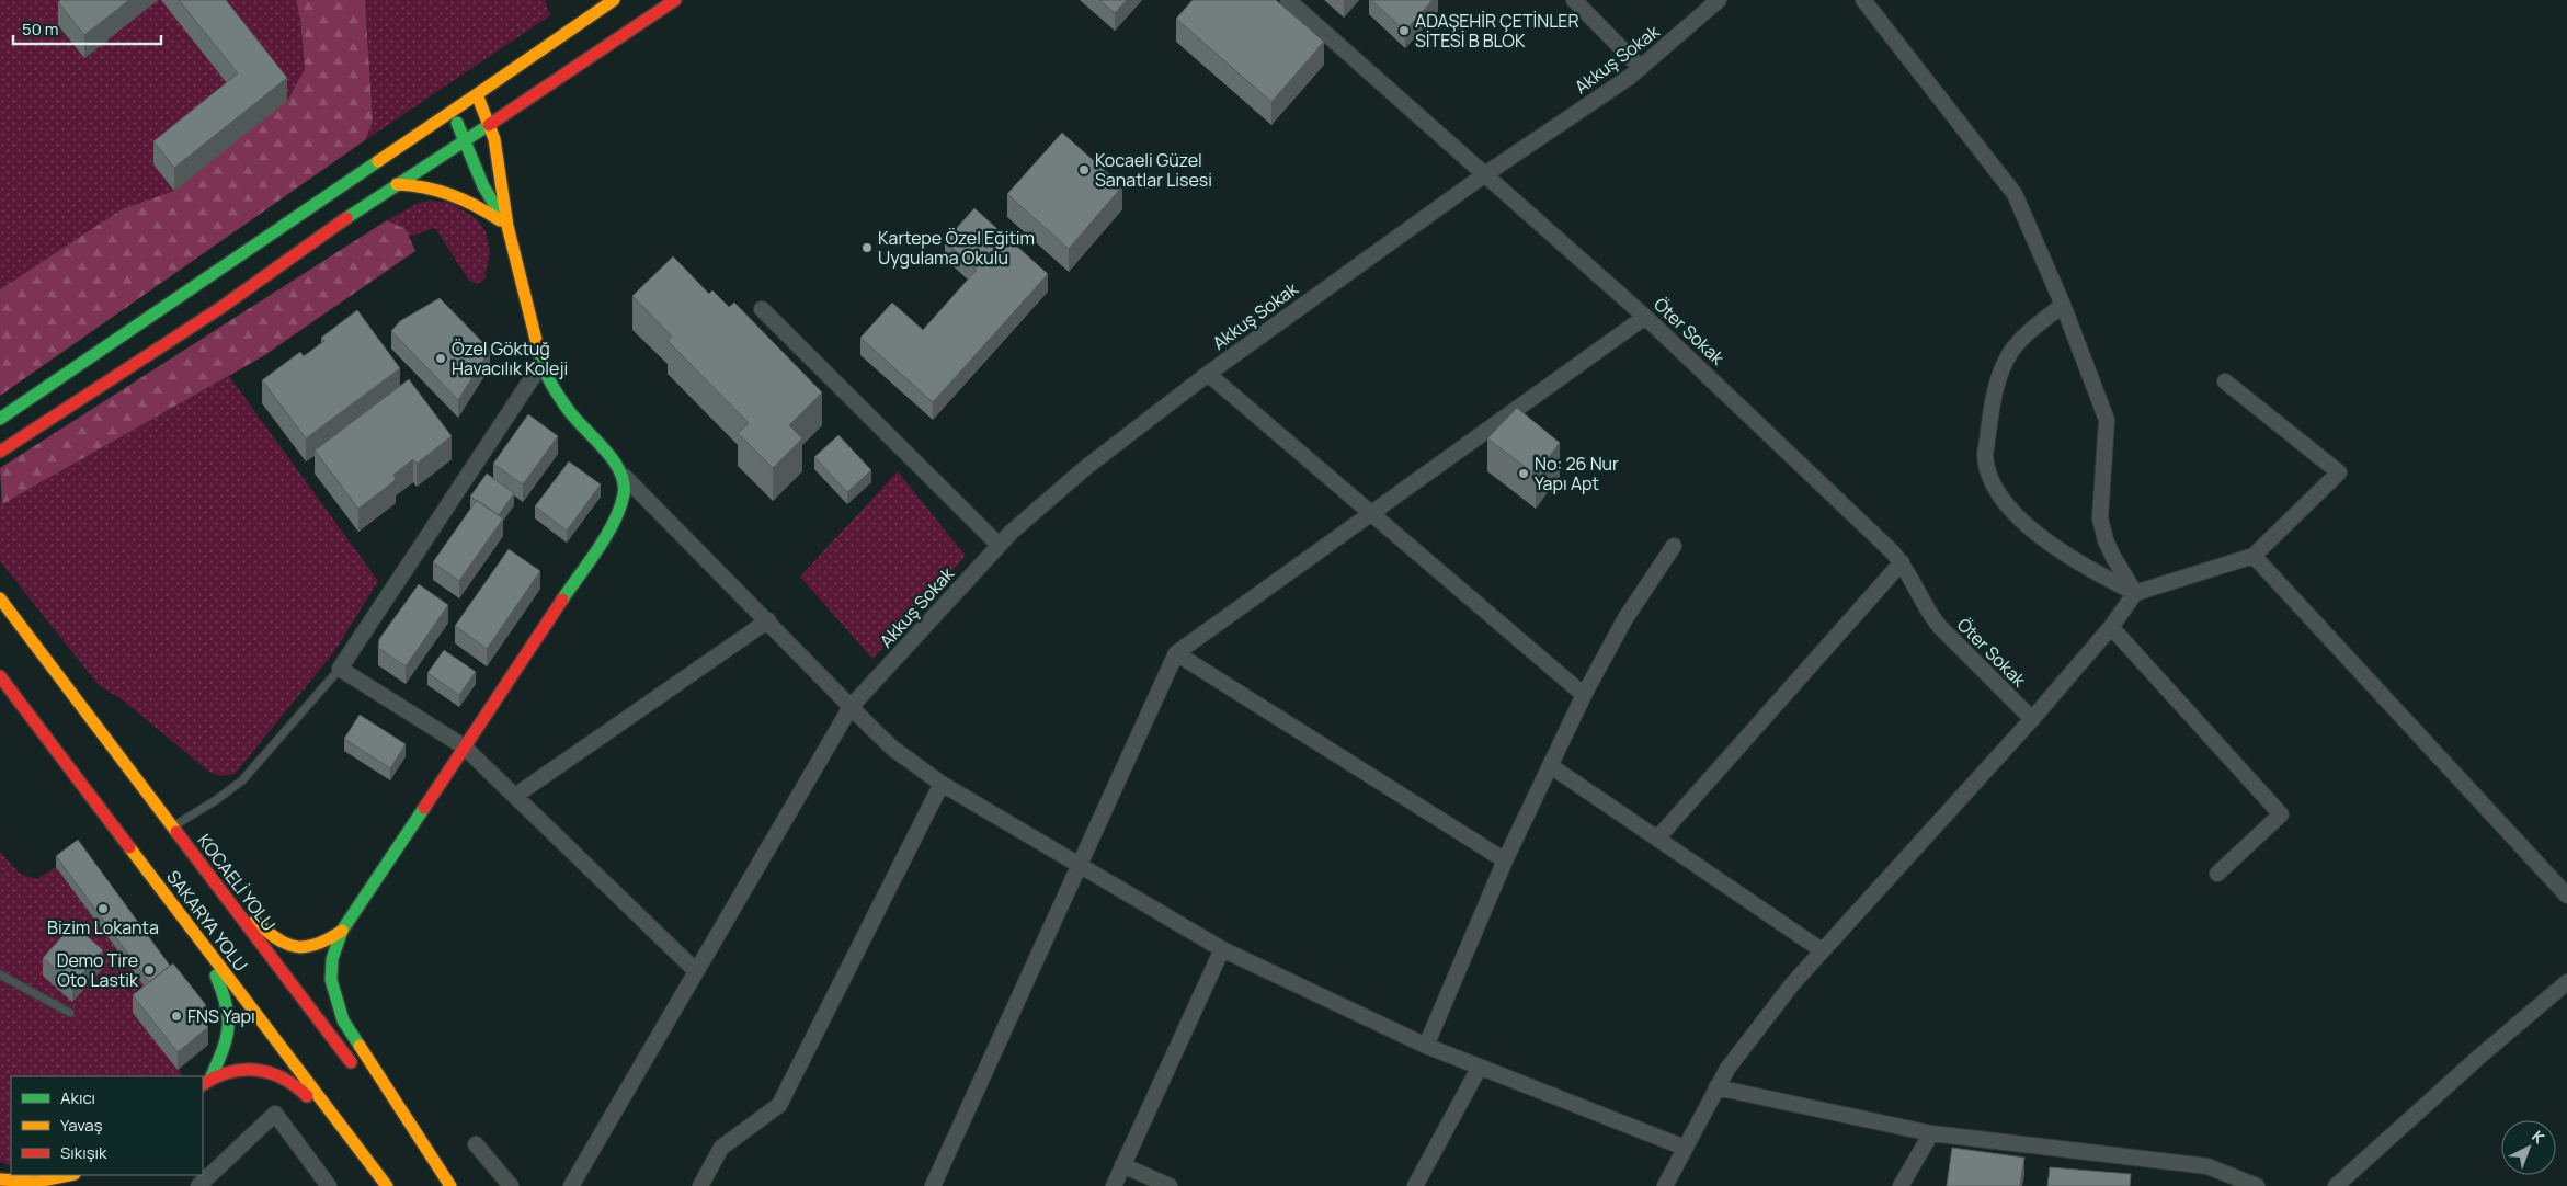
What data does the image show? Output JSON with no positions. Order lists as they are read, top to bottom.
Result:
{
  "streets": {
    "main road": ["KOCAELİ YOLU", "SAKARYA YOLU"],
    "street": ["Akkuş Sokak", "Öter Sokak"]
  },
  "crossings": [
    ["Akkuş Sokak", "Öter Sokak"]
  ],
  "places": [
    "ADAŞEHİR ÇETİNLER SİTESİ B BLOK",
    "Kocaeli Güzel Sanatlar Lisesi",
    "Kartepe Özel Eğitim Uygulama Okulu",
    "Özel Göktuğ Havacılık Koleji",
    "No: 26 Nur Yapı Apt",
    "Bizim Lokanta",
    "Demo Tire Oto Lastik",
    "FNS Yapı"
  ],
  "legend": ["Akıcı", "Yavaş", "Sıkışık"],
  "scale_bar": "50 m",
  "north": "top right"
}
